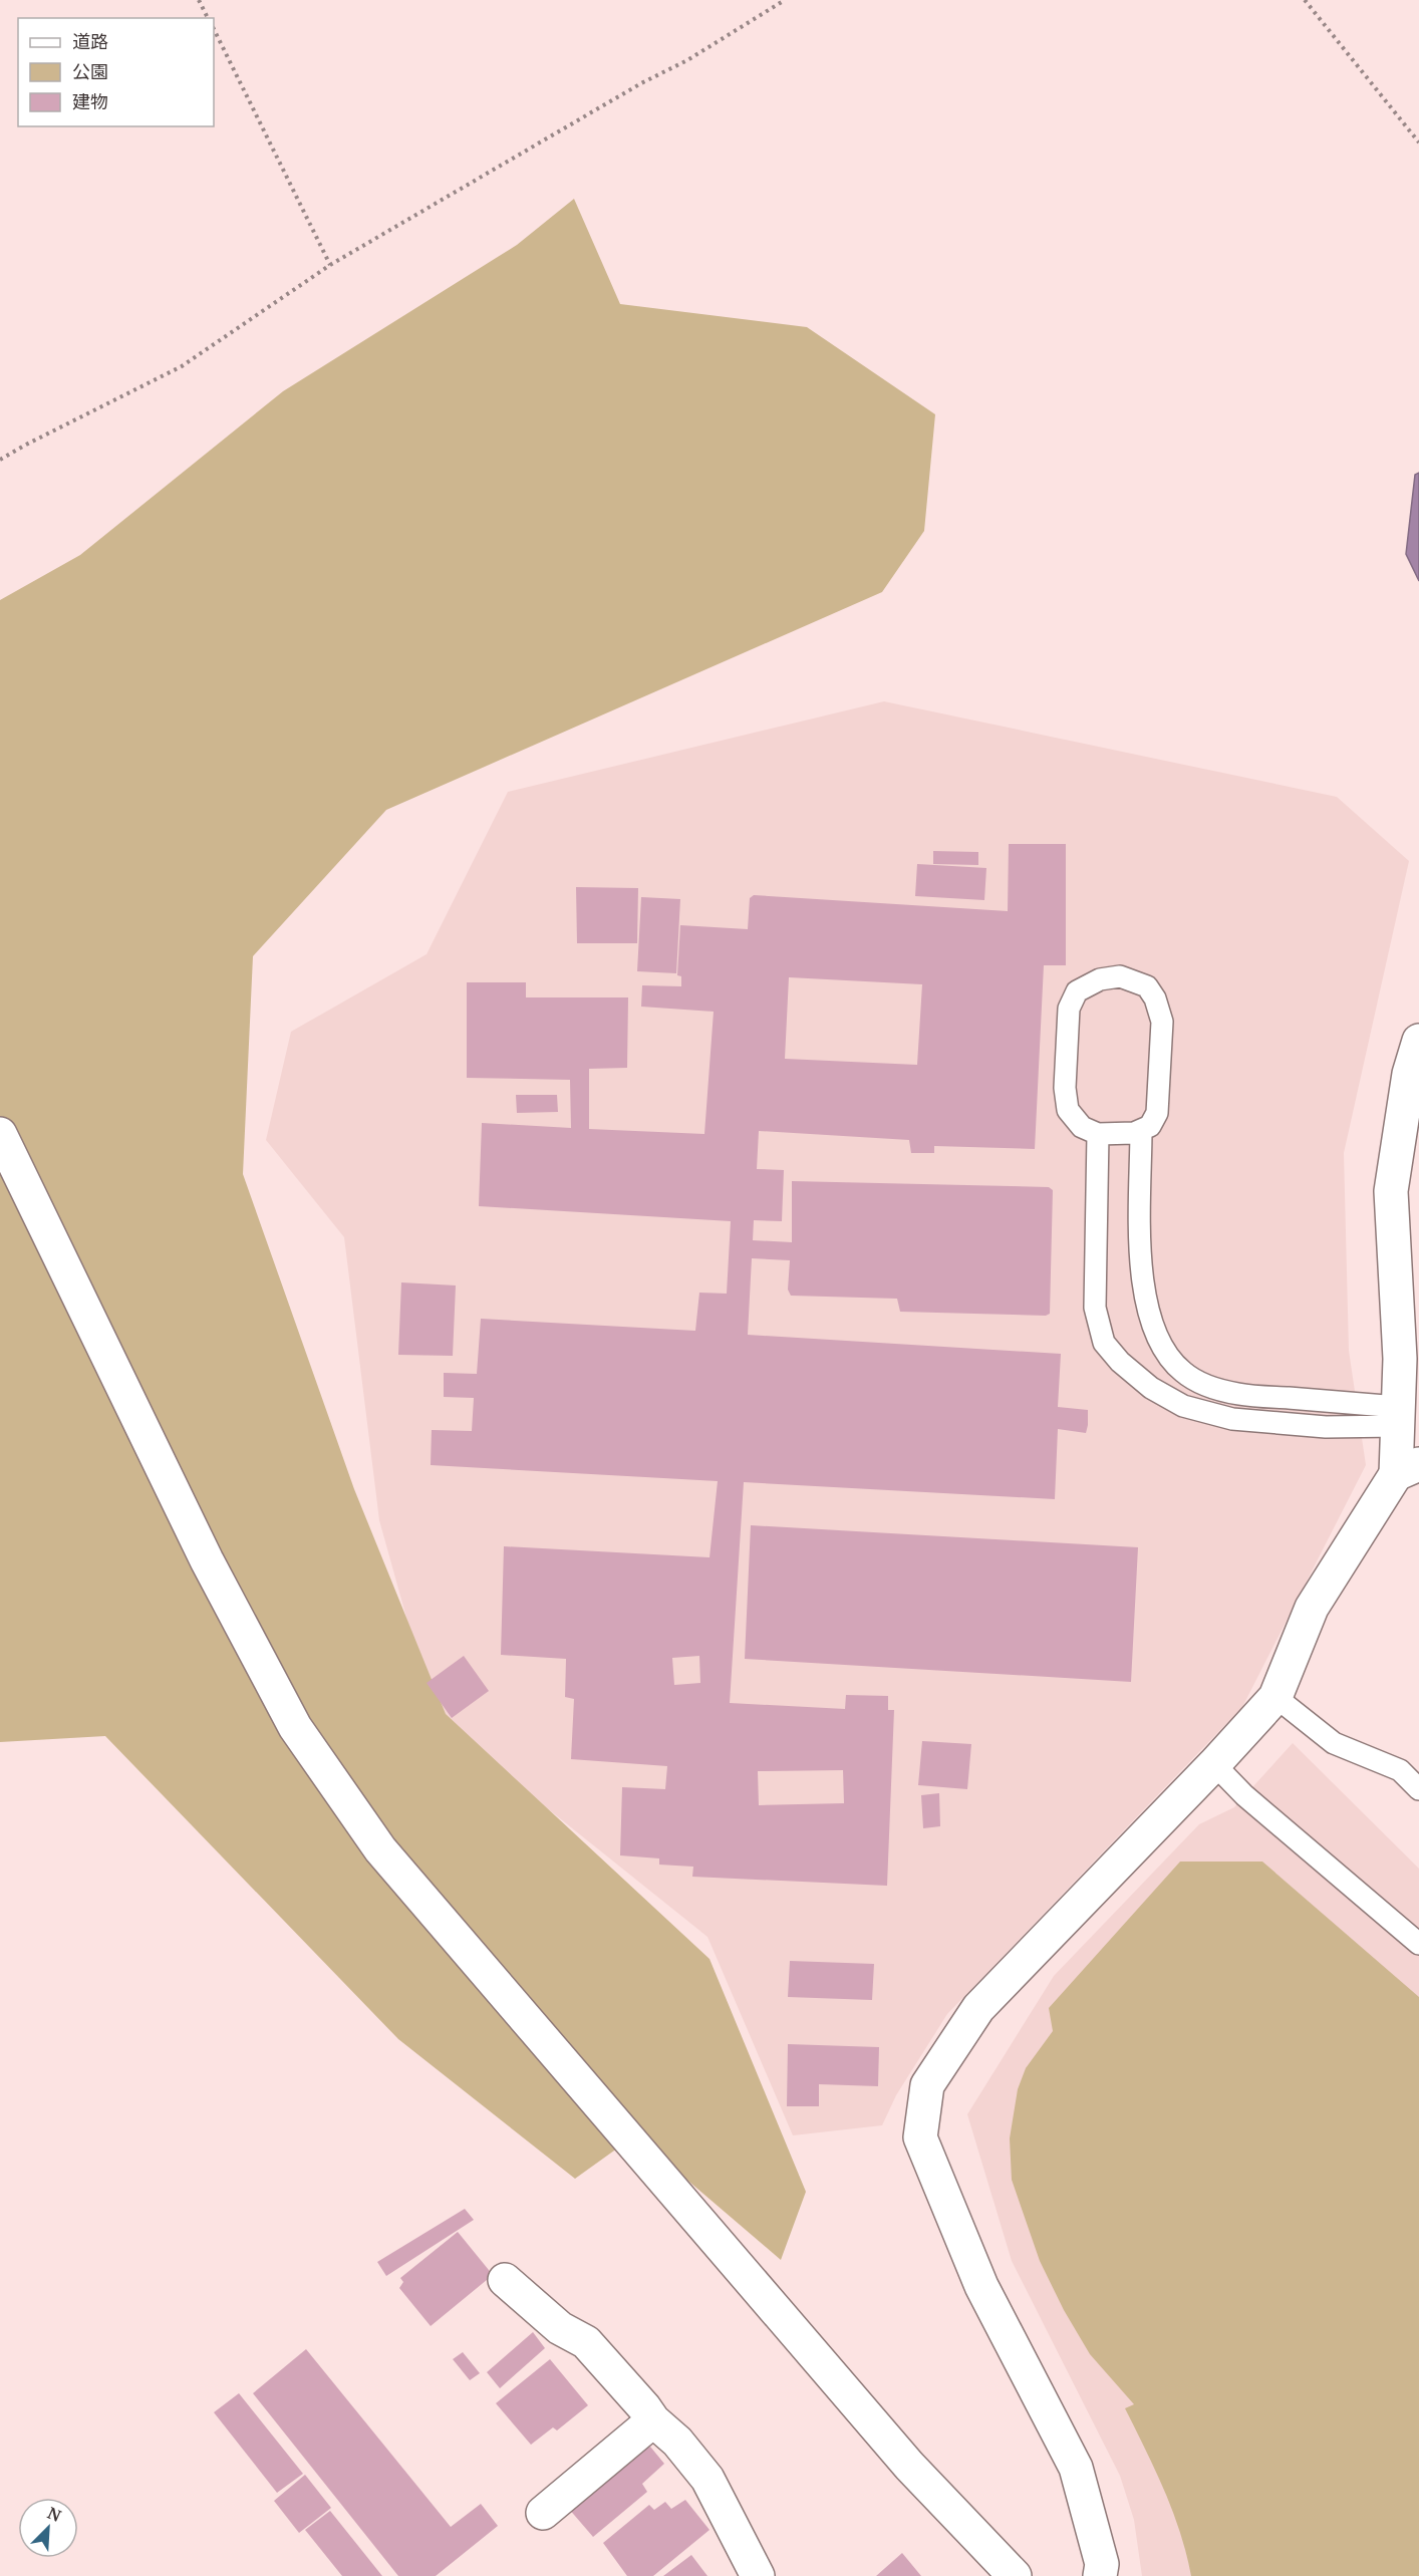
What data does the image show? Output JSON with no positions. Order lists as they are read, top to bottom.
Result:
{
  "legend": ["道路", "公園", "建物"],
  "north": "top right"
}
